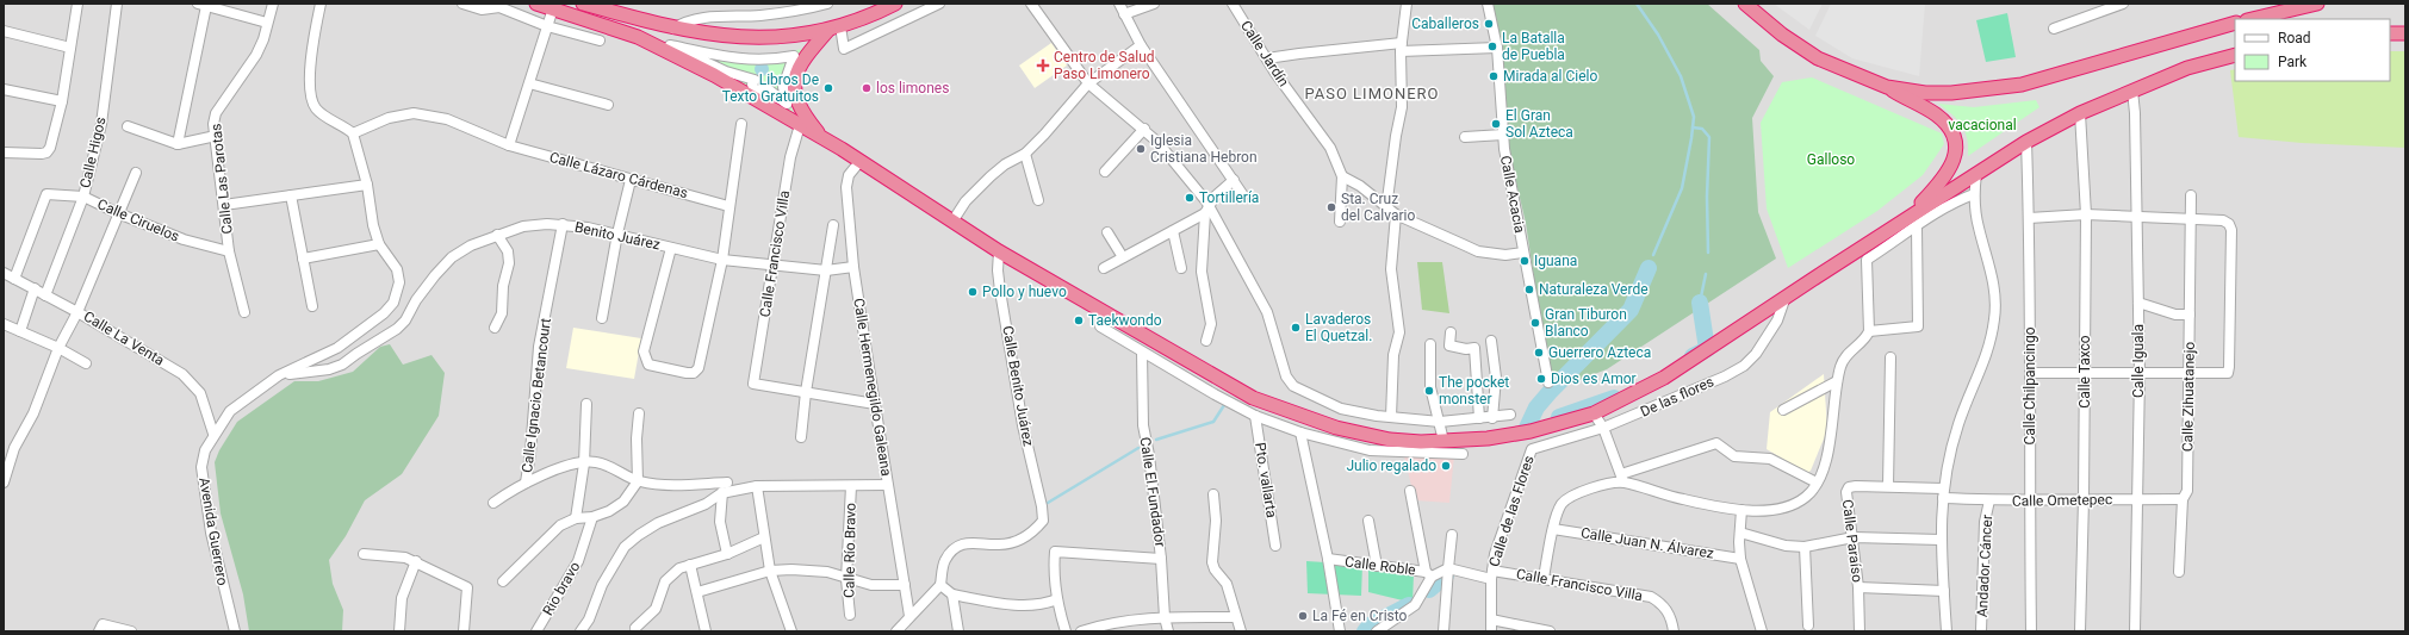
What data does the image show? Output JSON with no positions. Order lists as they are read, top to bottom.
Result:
{
  "streets": {
    "street": [
      "Calle Jardín",
      "Calle Higos",
      "Calle Lázaro Cárdenas",
      "Calle Las Parotas",
      "Calle Acacia",
      "Calle Ciruelos",
      "Benito Juárez",
      "Calle Francisco Villa",
      "Calle La Venta",
      "Calle Iguala",
      "Calle Taxco",
      "Calle Benito Juárez",
      "Calle Chilpancingo",
      "Calle Hermenegildo Galeana",
      "Calle Ignacio Betancourt",
      "De las flores",
      "Calle Zihuatanejo",
      "Pto. vallarta",
      "Calle El Fundador",
      "Calle Ometepec",
      "Calle de las Flores",
      "Avenida Guerrero",
      "Calle Paraíso",
      "Calle Juan N. Álvarez",
      "Calle Río Bravo",
      "Calle Roble",
      "Andador Cáncer",
      "Rio bravo"
    ]
  },
  "crossings": [
    ["Calle Higos", "Calle Ciruelos"],
    ["Calle Higos", "Calle La Venta"],
    ["Calle Lázaro Cárdenas", "Avenida Guerrero"],
    ["Calle Las Parotas", "Calle Ciruelos"],
    ["Calle Ciruelos", "Calle La Venta"],
    ["Benito Juárez", "Calle Francisco Villa"],
    ["Benito Juárez", "Calle Hermenegildo Galeana"],
    ["Benito Juárez", "Calle Ignacio Betancourt"],
    ["Benito Juárez", "Avenida Guerrero"],
    ["Calle Francisco Villa", "Calle de las Flores"],
    ["Calle La Venta", "Avenida Guerrero"],
    ["Calle Iguala", "Calle Ometepec"],
    ["Calle Taxco", "Calle Ometepec"],
    ["Calle Chilpancingo", "Calle Ometepec"],
    ["De las flores", "Calle de las Flores"],
    ["Calle Zihuatanejo", "Calle Ometepec"],
    ["Calle Ometepec", "Calle Paraíso"],
    ["Calle Ometepec", "Andador Cáncer"]
  ],
  "districts": ["PASO LIMONERO"],
  "parks": ["vacacional", "Galloso"],
  "places": {
    "other": [
      "Caballeros",
      "La Batalla de Puebla",
      "Mirada al Cielo",
      "Libros De Texto Gratuitos",
      "los limones",
      "El Gran Sol Azteca",
      "Iglesia Cristiana Hebron",
      "Tortillería",
      "Sta. Cruz del Calvario",
      "Iguana",
      "Naturaleza Verde",
      "Pollo y huevo",
      "Taekwondo",
      "Gran Tiburon Blanco",
      "Lavaderos El Quetzal.",
      "Guerrero Azteca",
      "Dios es Amor",
      "The pocket monster",
      "Julio regalado",
      "La Fé en Cristo"
    ],
    "health": ["Centro de Salud Paso Limonero"]
  },
  "legend": ["Road", "Park"]
}
